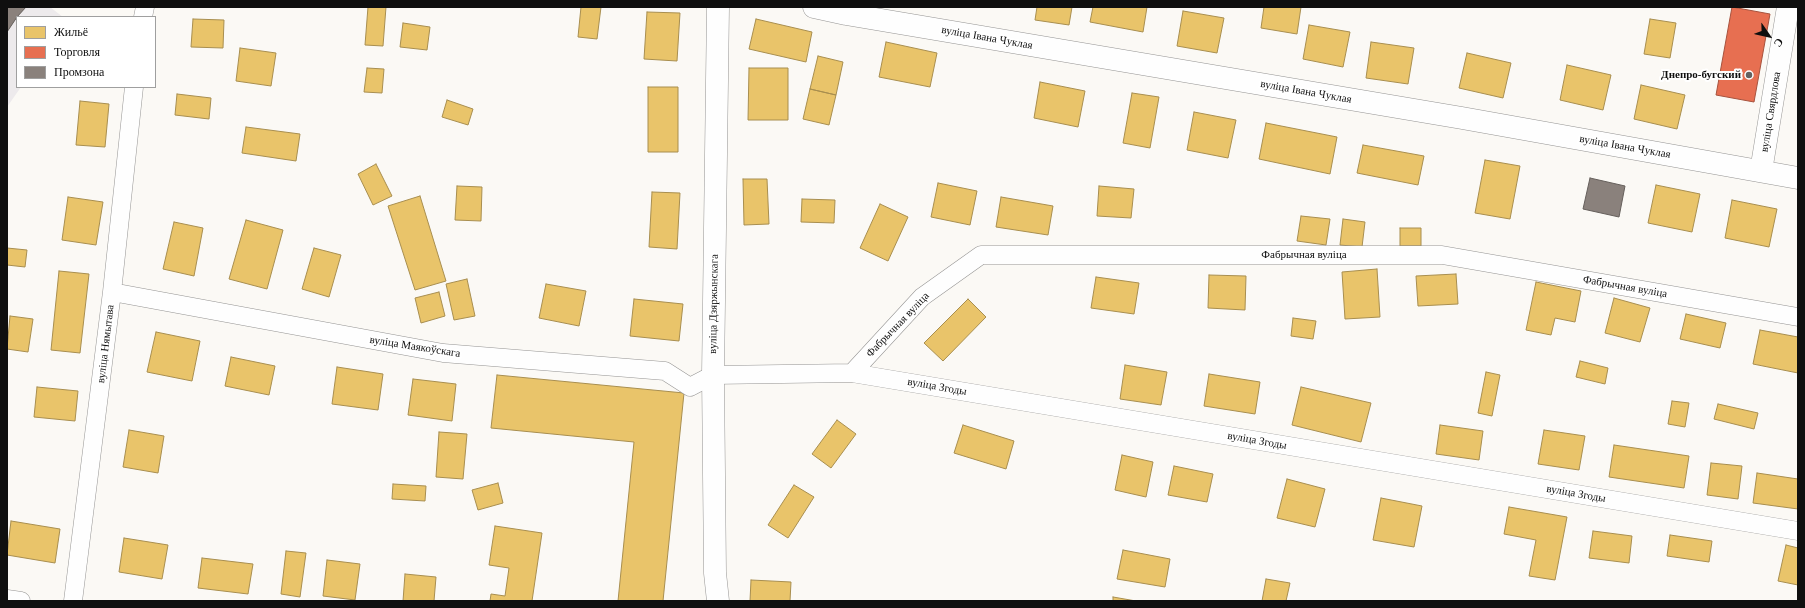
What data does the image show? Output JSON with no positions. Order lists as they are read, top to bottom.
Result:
{
  "streets": {
    "street": [
      "вуліца Івана Чуклая",
      "вуліца Свярдлова",
      "Фабрычная вуліца",
      "вуліца Дзяржынскага",
      "вуліца Нямытава",
      "вуліца Маякоўскага",
      "вуліца Згоды"
    ]
  },
  "crossings": [
    ["вуліца Івана Чуклая", "вуліца Свярдлова"],
    ["Фабрычная вуліца", "вуліца Згоды"],
    ["вуліца Дзяржынскага", "вуліца Маякоўскага"],
    ["вуліца Дзяржынскага", "вуліца Згоды"],
    ["вуліца Нямытава", "вуліца Маякоўскага"],
    ["вуліца Маякоўскага", "вуліца Згоды"]
  ],
  "places": ["Днепро-бугский"],
  "legend": ["Жильё", "Торговля", "Промзона"],
  "north": "bottom right"
}
